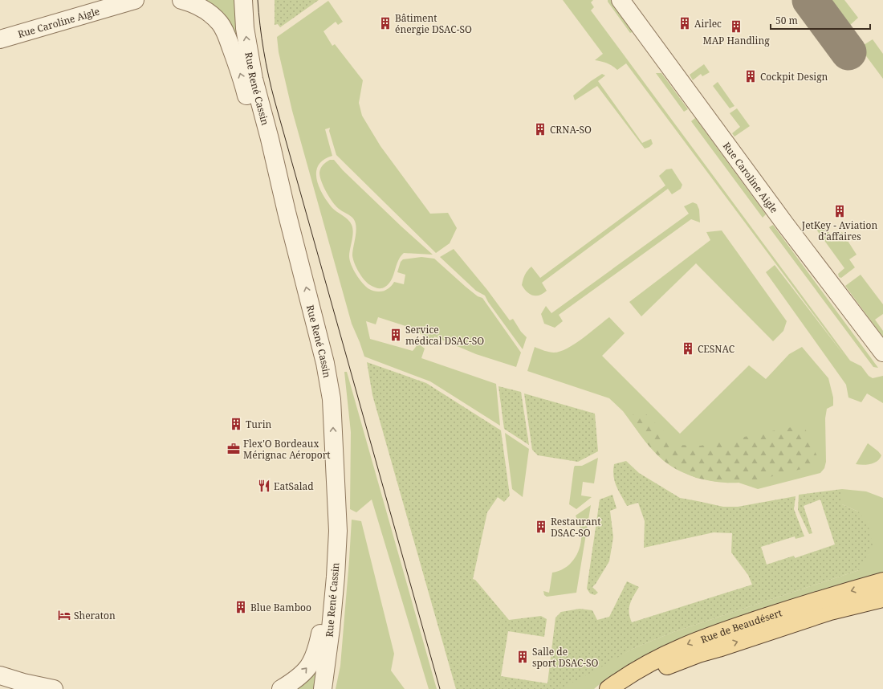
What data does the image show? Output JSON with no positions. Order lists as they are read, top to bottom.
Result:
{
  "streets": {
    "main road": ["Rue de Beaudésert"],
    "street": ["Rue Caroline Aigle", "Rue René Cassin"]
  },
  "places": {
    "building": [
      "Bâtiment énergie DSAC-SO",
      "Airlec",
      "MAP Handling",
      "Cockpit Design",
      "CRNA-SO",
      "JetKey - Aviation d'affaires",
      "Service médical DSAC-SO",
      "CESNAC",
      "Turin",
      "Restaurant DSAC-SO",
      "Blue Bamboo",
      "Salle de sport DSAC-SO"
    ],
    "office": ["Flex'O Bordeaux Mérignac Aéroport"],
    "restaurant": ["EatSalad"],
    "hotel": ["Sheraton"]
  },
  "scale_bar": "50 m"
}
